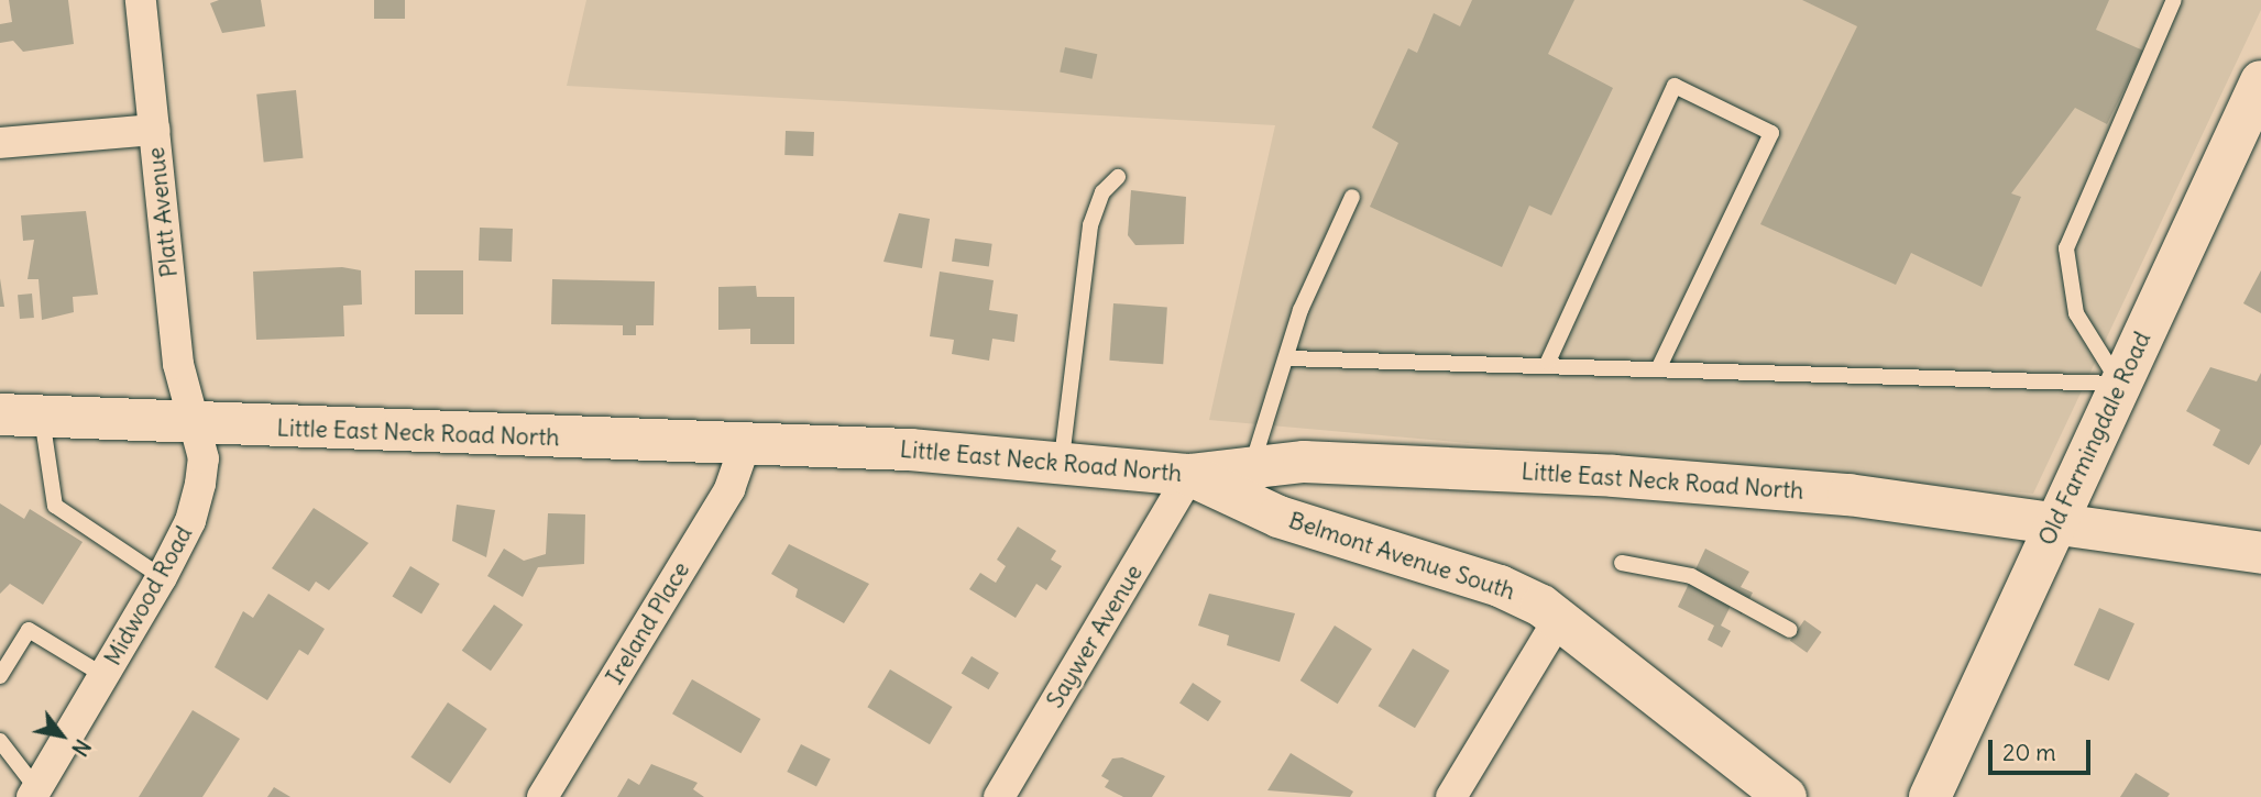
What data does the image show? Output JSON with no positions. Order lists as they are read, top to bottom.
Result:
{
  "streets": {
    "main road": ["Little East Neck Road North", "Old Farmingdale Road", "Belmont Avenue South"],
    "street": [
      "Platt Avenue",
      "Midwood Road",
      "Ireland Place",
      "Saywer Avenue"
    ]
  },
  "crossings": [
    ["Platt Avenue", "Little East Neck Road North"],
    ["Platt Avenue", "Midwood Road"],
    ["Little East Neck Road North", "Old Farmingdale Road"],
    ["Little East Neck Road North", "Belmont Avenue South"],
    ["Little East Neck Road North", "Midwood Road"],
    ["Little East Neck Road North", "Ireland Place"],
    ["Little East Neck Road North", "Saywer Avenue"],
    ["Belmont Avenue South", "Saywer Avenue"]
  ],
  "scale_bar": "20 m",
  "north": "bottom right"
}
